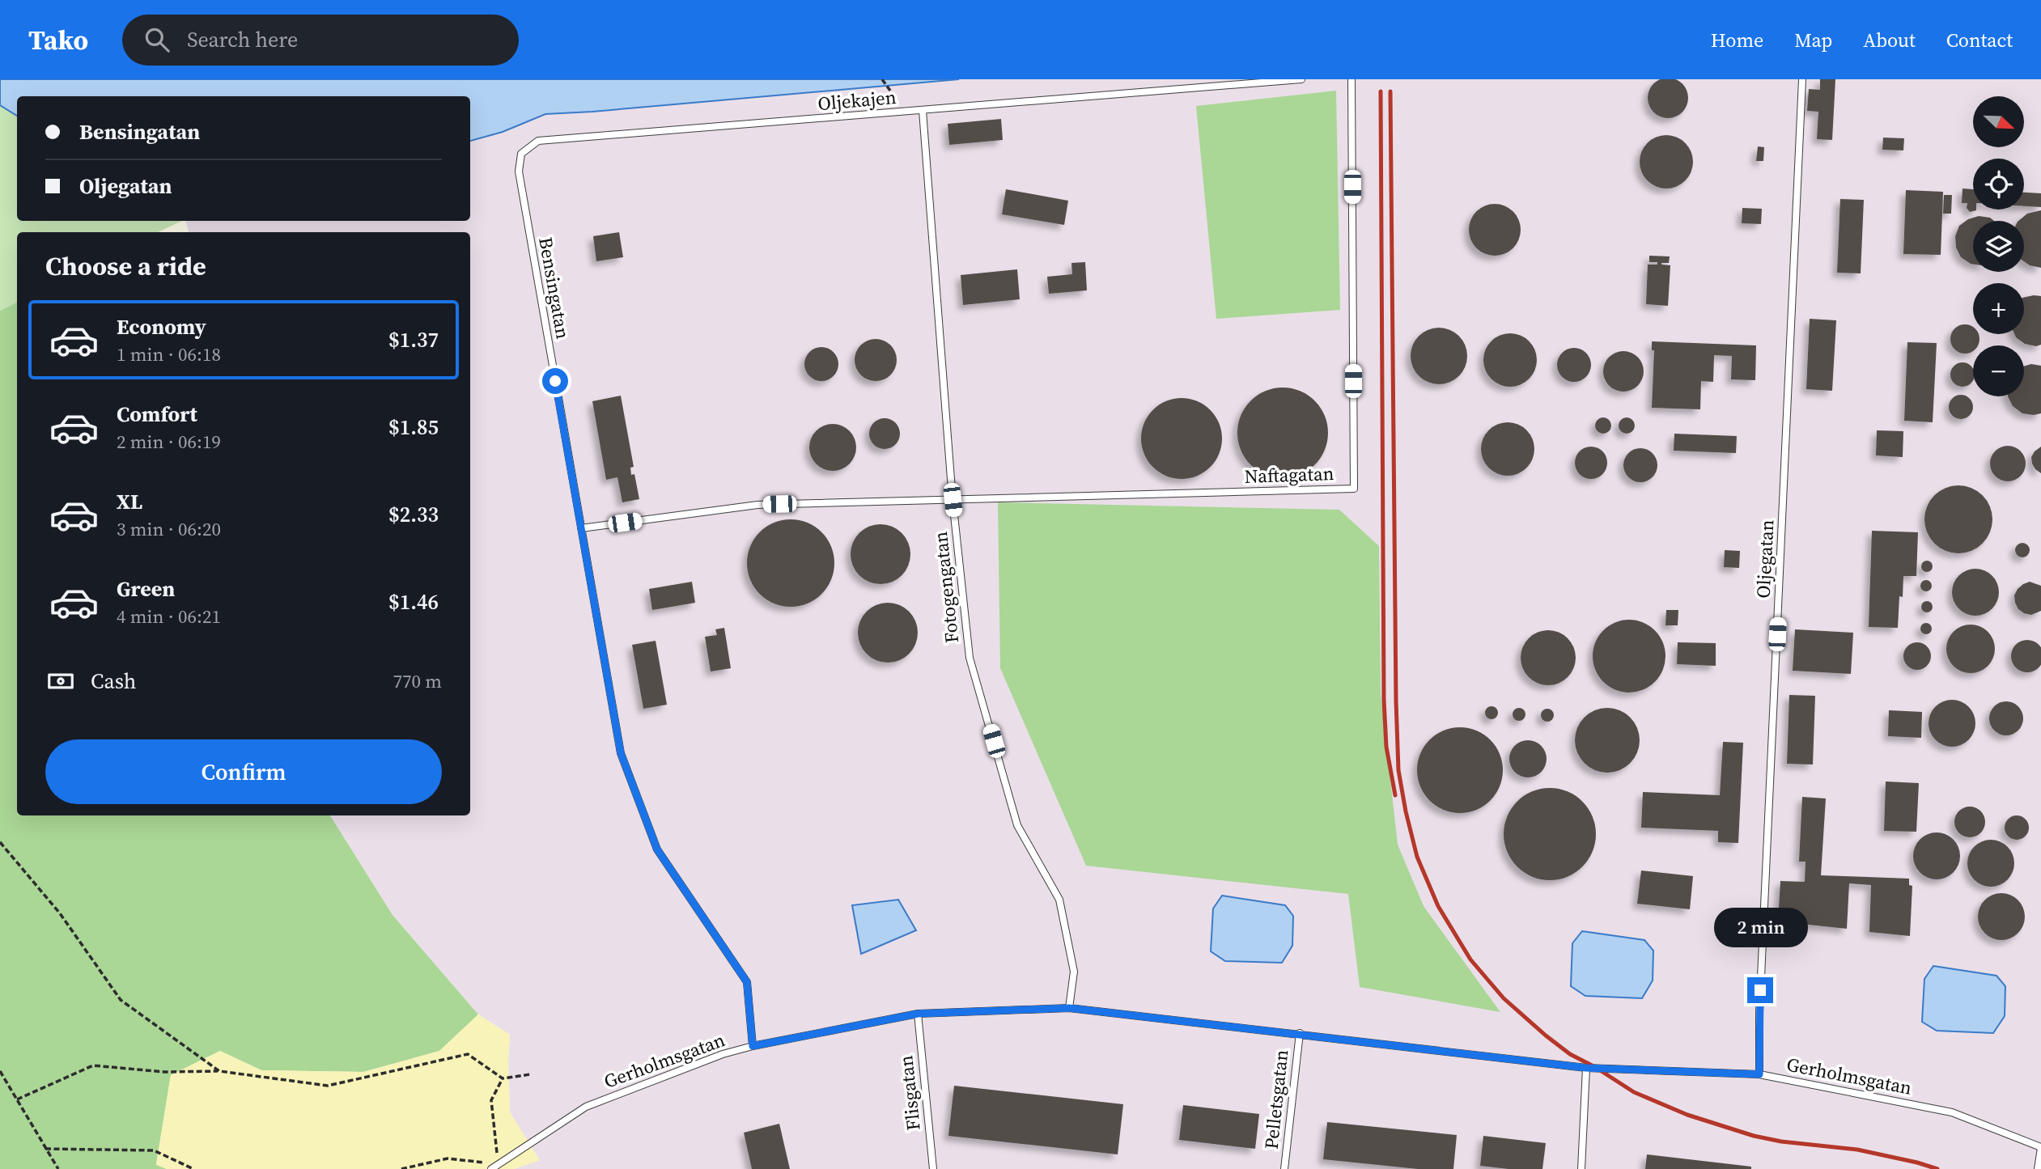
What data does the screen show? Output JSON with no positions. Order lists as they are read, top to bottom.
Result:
{
  "streets": {
    "lane": [
      "Oljekajen",
      "Bensingatan",
      "Naftagatan",
      "Oljegatan",
      "Fotogengatan",
      "Gerholmsgatan",
      "Flisgatan",
      "Pelletsgatan"
    ]
  },
  "crossings": [
    ["Oljekajen", "Bensingatan"],
    ["Oljekajen", "Fotogengatan"],
    ["Bensingatan", "Gerholmsgatan"],
    ["Naftagatan", "Fotogengatan"],
    ["Oljegatan", "Gerholmsgatan"],
    ["Fotogengatan", "Gerholmsgatan"],
    ["Gerholmsgatan", "Flisgatan"],
    ["Gerholmsgatan", "Pelletsgatan"]
  ],
  "north": "bottom right",
  "page": {
    "header": "Tako",
    "search": "Search here",
    "nav": [
      "Home",
      "Map",
      "About",
      "Contact"
    ],
    "map_buttons": ["+", "−"],
    "banner": ["Bensingatan", "Oljegatan"],
    "heading": "Choose a ride",
    "list": [
      {
        "name": "Economy",
        "note": "1 min · 06:18",
        "value": "$1.37"
      },
      {
        "name": "Comfort",
        "note": "2 min · 06:19",
        "value": "$1.85"
      },
      {
        "name": "XL",
        "note": "3 min · 06:20",
        "value": "$2.33"
      },
      {
        "name": "Green",
        "note": "4 min · 06:21",
        "value": "$1.46"
      }
    ],
    "pay": ["Cash", "770 m"],
    "buttons": "Confirm",
    "bubble": "2 min"
  }
}
